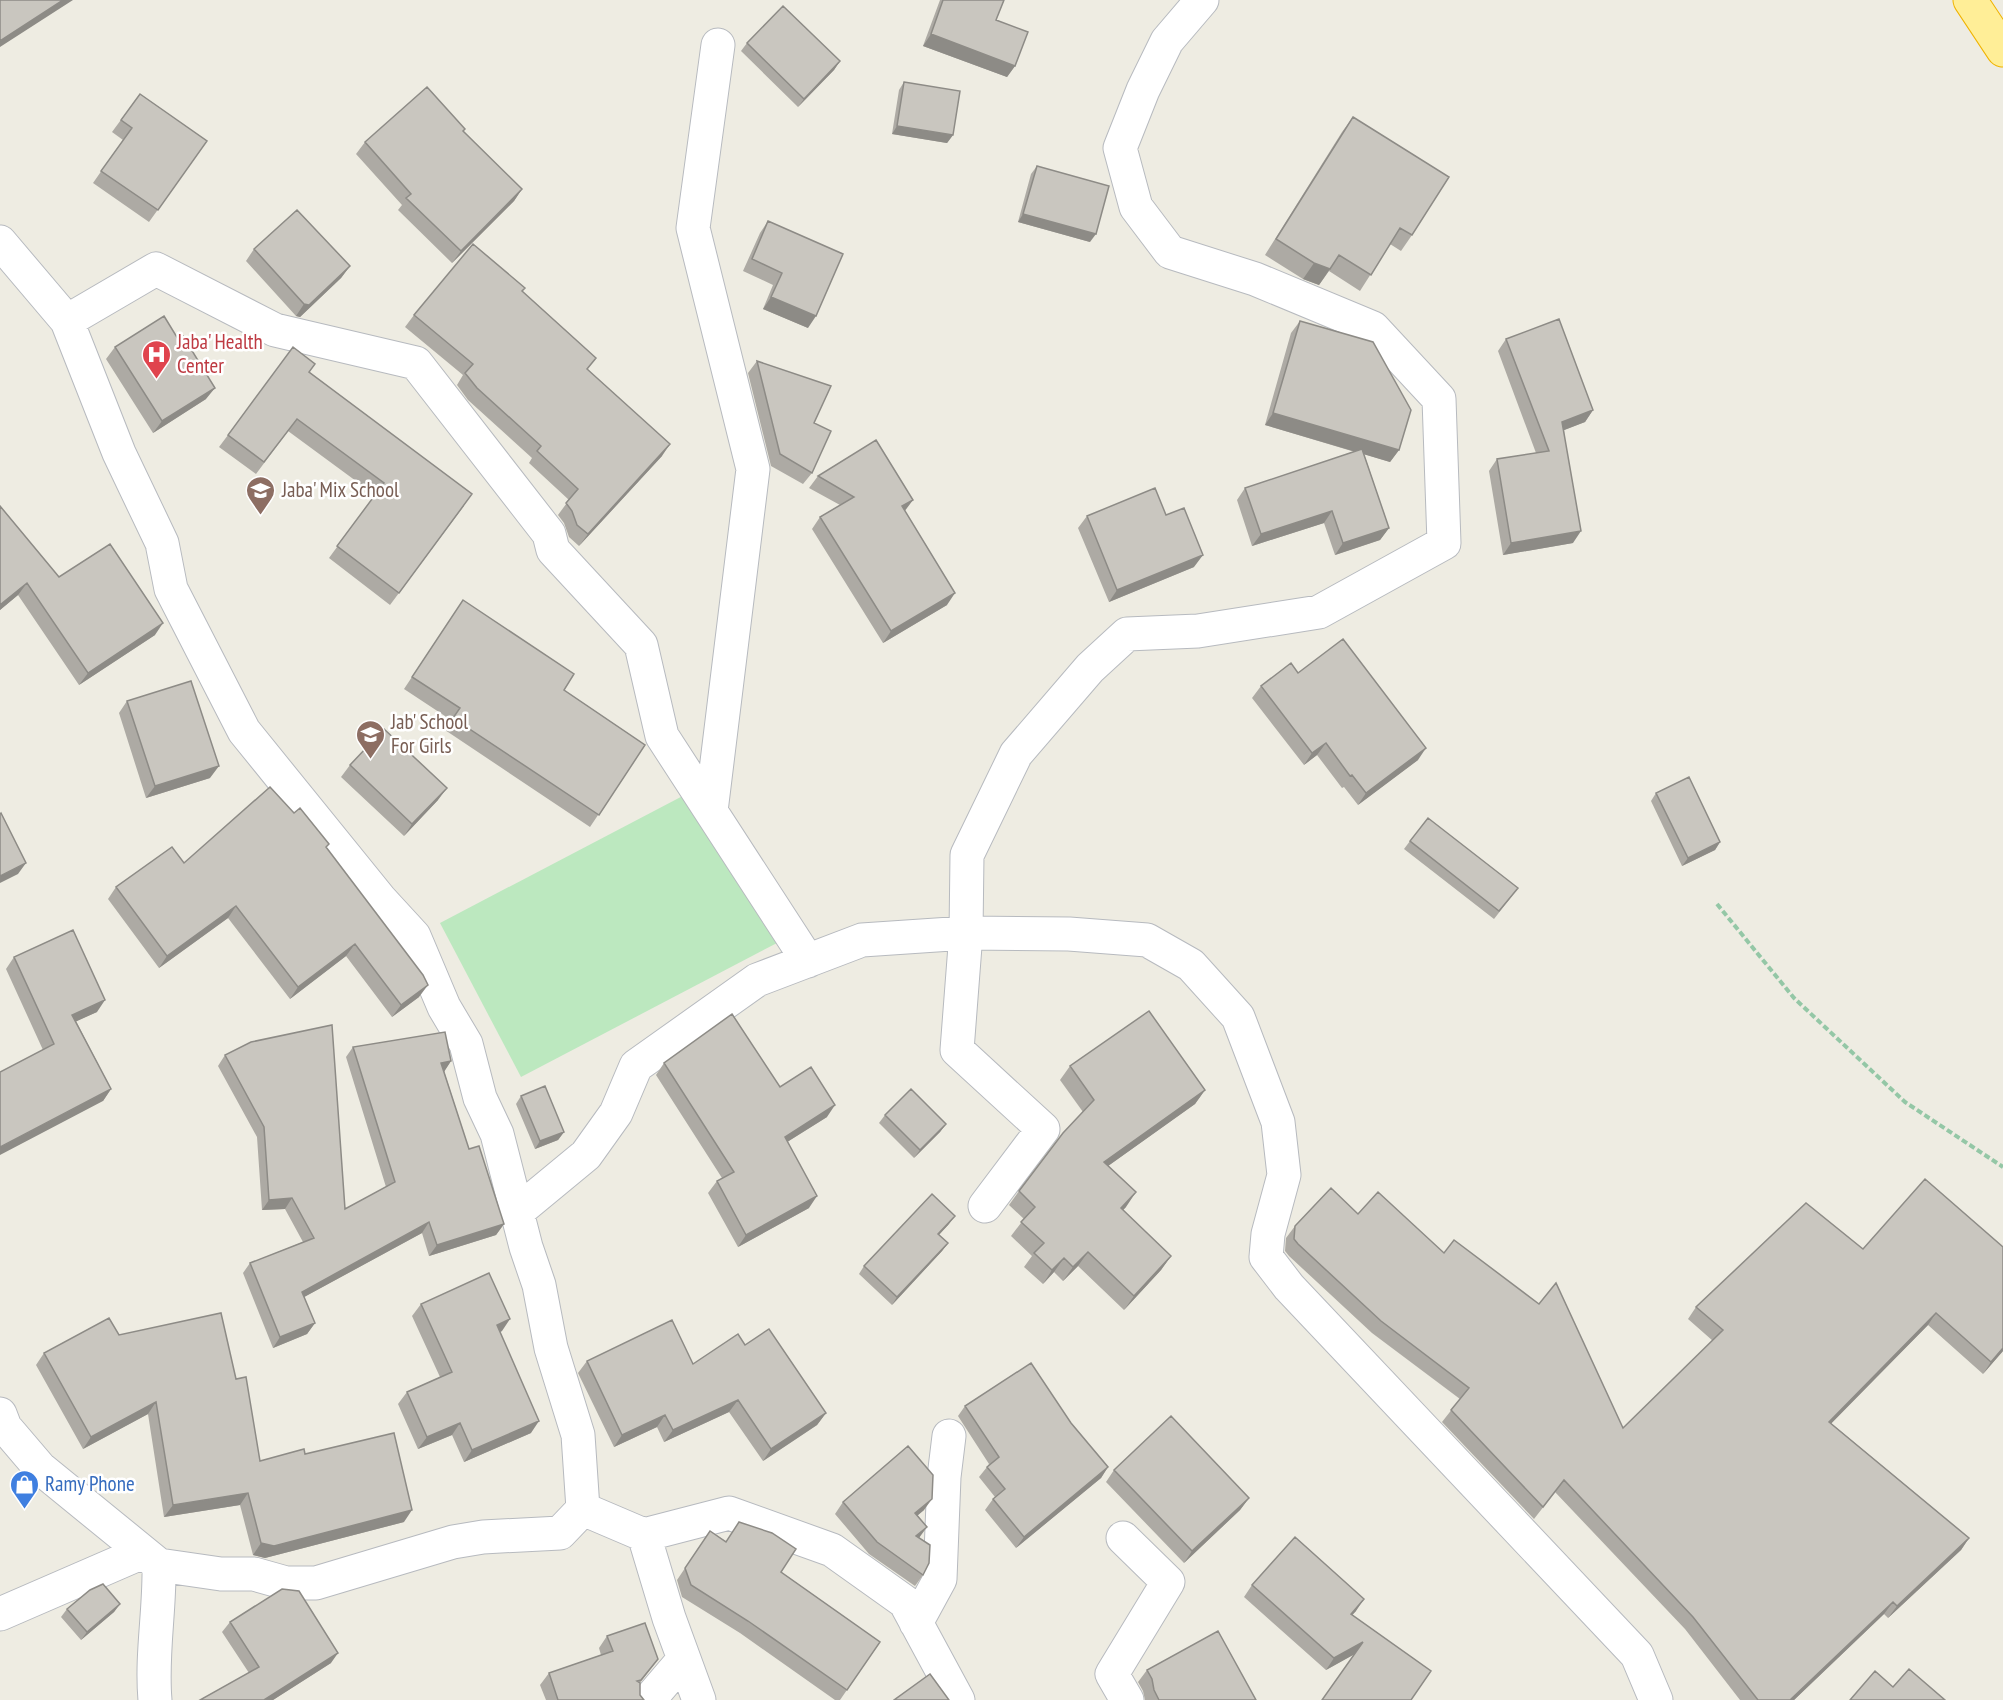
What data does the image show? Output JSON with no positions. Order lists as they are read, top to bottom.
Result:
{
  "places": {
    "hospital": ["Jaba' Health Center"],
    "school or university": ["Jaba' Mix School", "Jab' School For Girls"],
    "shop": ["Ramy Phone"]
  }
}
